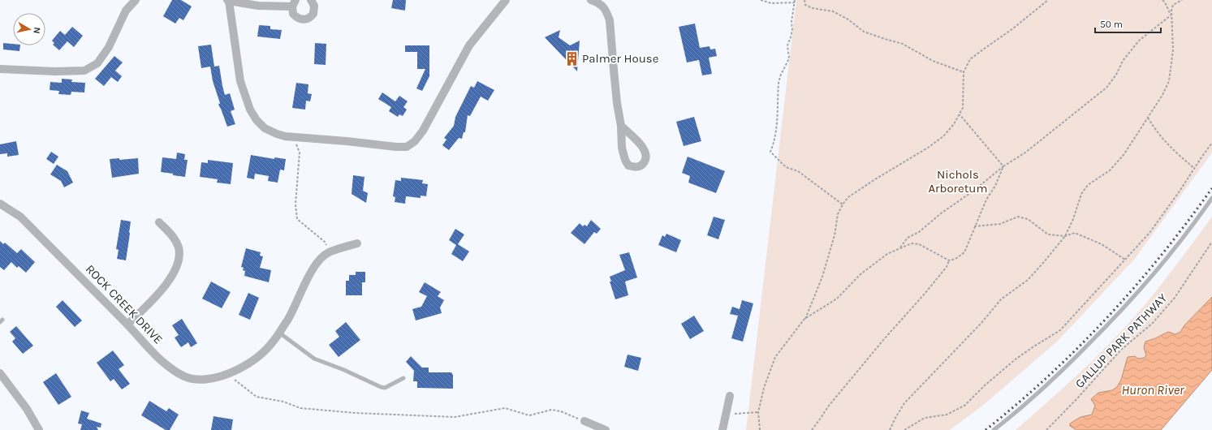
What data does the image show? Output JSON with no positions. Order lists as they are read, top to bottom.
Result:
{
  "streets": {
    "street": ["ROCK CREEK DRIVE"],
    "path": ["GALLUP PARK PATHWAY"]
  },
  "water": ["Huron River"],
  "parks": ["Nichols Arboretum"],
  "places": {
    "building": ["Palmer House"]
  },
  "scale_bar": "50 m",
  "north": "right"
}
